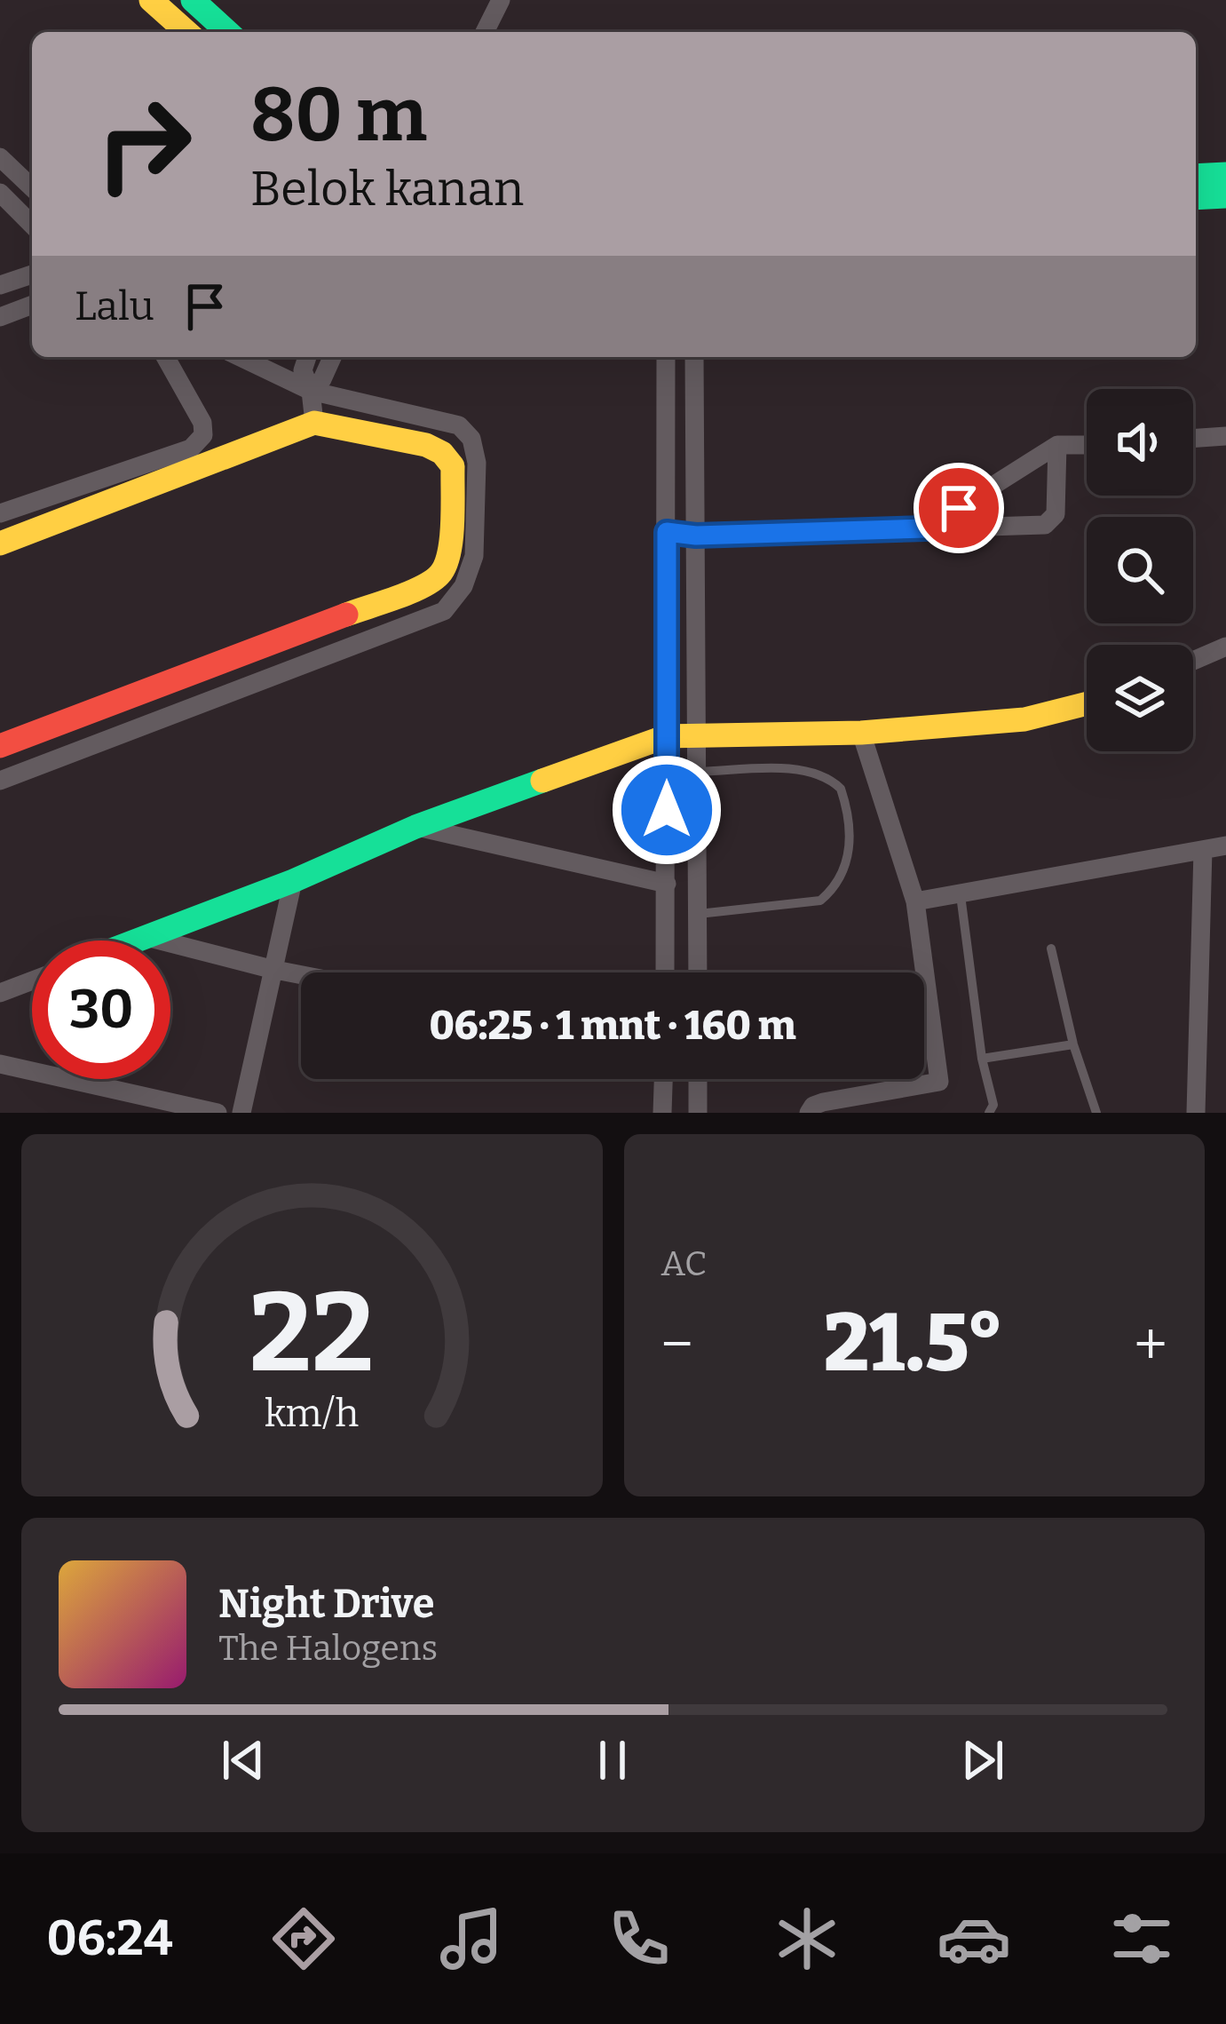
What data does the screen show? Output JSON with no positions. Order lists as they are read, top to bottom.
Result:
{
  "page": {
    "turn": ["80 m", "Belok kanan"],
    "then": "Lalu",
    "limit": "30",
    "trip": "06:25 · 1 mnt · 160 m",
    "tile": "AC",
    "heat": ["−", "21.5°", "+"],
    "song": ["Night Drive", "The Halogens"],
    "tabs": "06:24",
    "gauge": ["22", "km/h"]
  }
}
